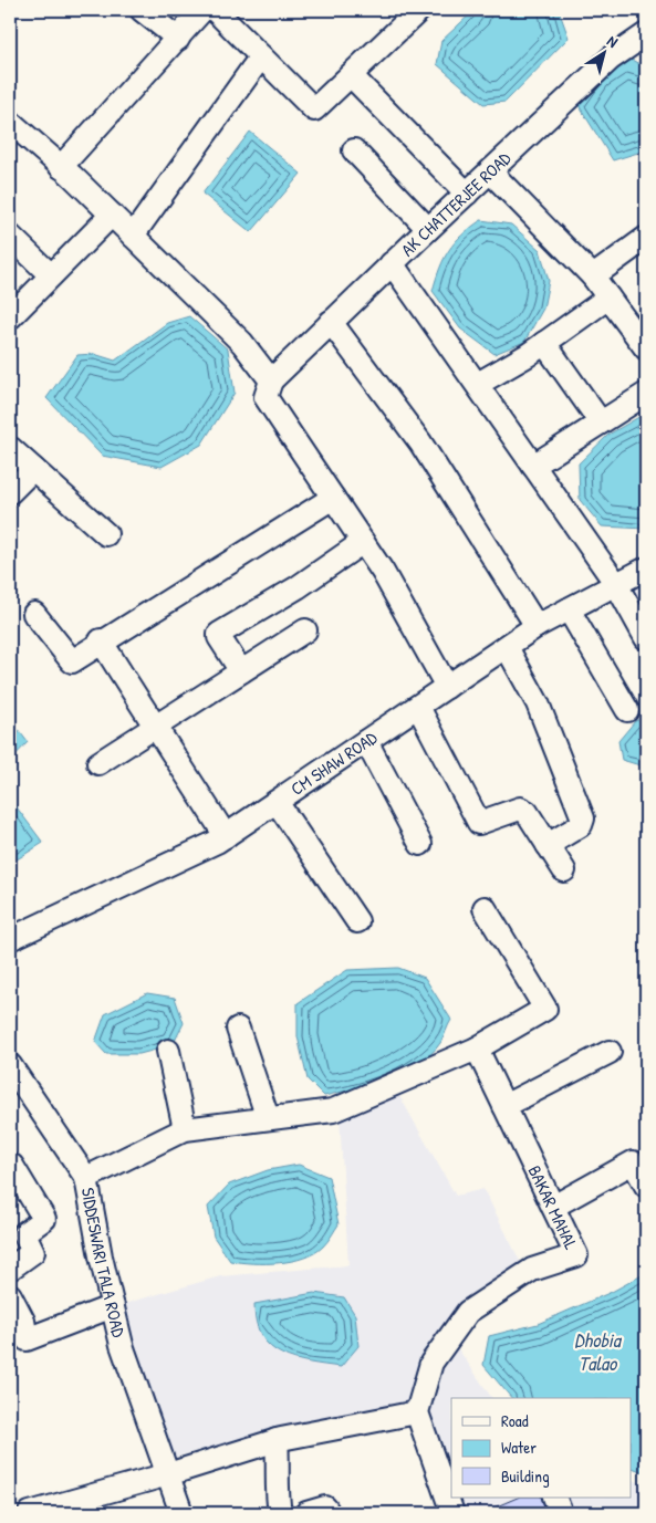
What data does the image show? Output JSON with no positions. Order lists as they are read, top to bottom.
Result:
{
  "streets": {
    "street": [
      "AK CHATTERJEE ROAD",
      "CM SHAW ROAD",
      "BAKAR MAHAL",
      "SIDDESWARI TALA ROAD"
    ]
  },
  "water": ["Dhobia Talao"],
  "legend": ["Road", "Water", "Building"],
  "north": "top right"
}
